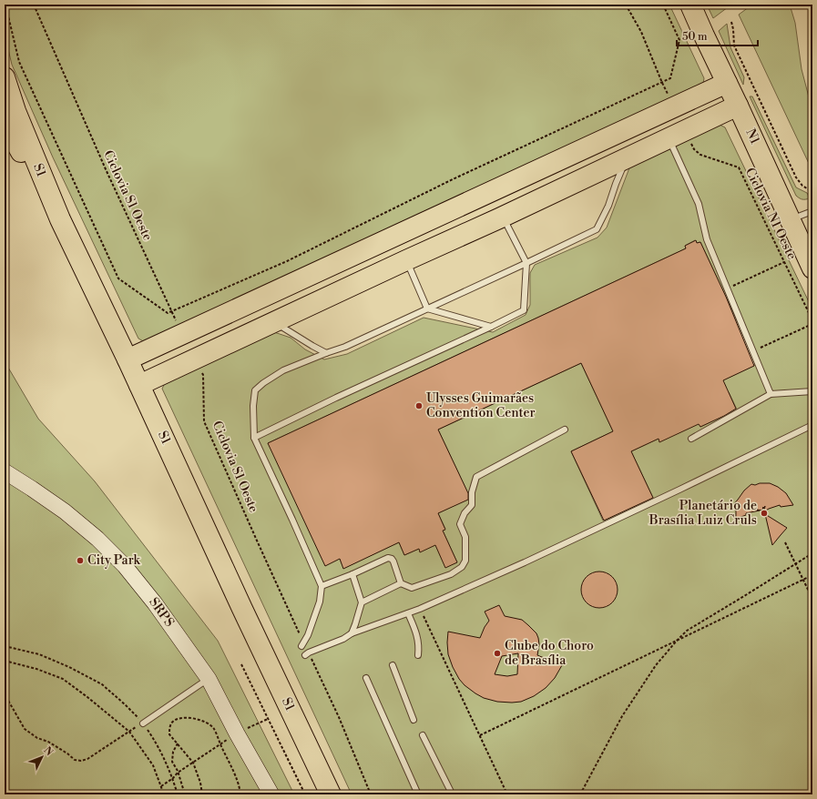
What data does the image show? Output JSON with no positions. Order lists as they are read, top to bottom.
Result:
{
  "streets": {
    "highway": ["N1", "S1"],
    "main road": ["SRPS"],
    "path": ["Ciclovia S1 Oeste", "Ciclovia N1 Oeste"]
  },
  "places": [
    "Ulysses Guimarães Convention Center",
    "Planetário de Brasília Luiz Cruls",
    "City Park",
    "Clube do Choro de Brasília"
  ],
  "scale_bar": "50 m",
  "north": "top right"
}
